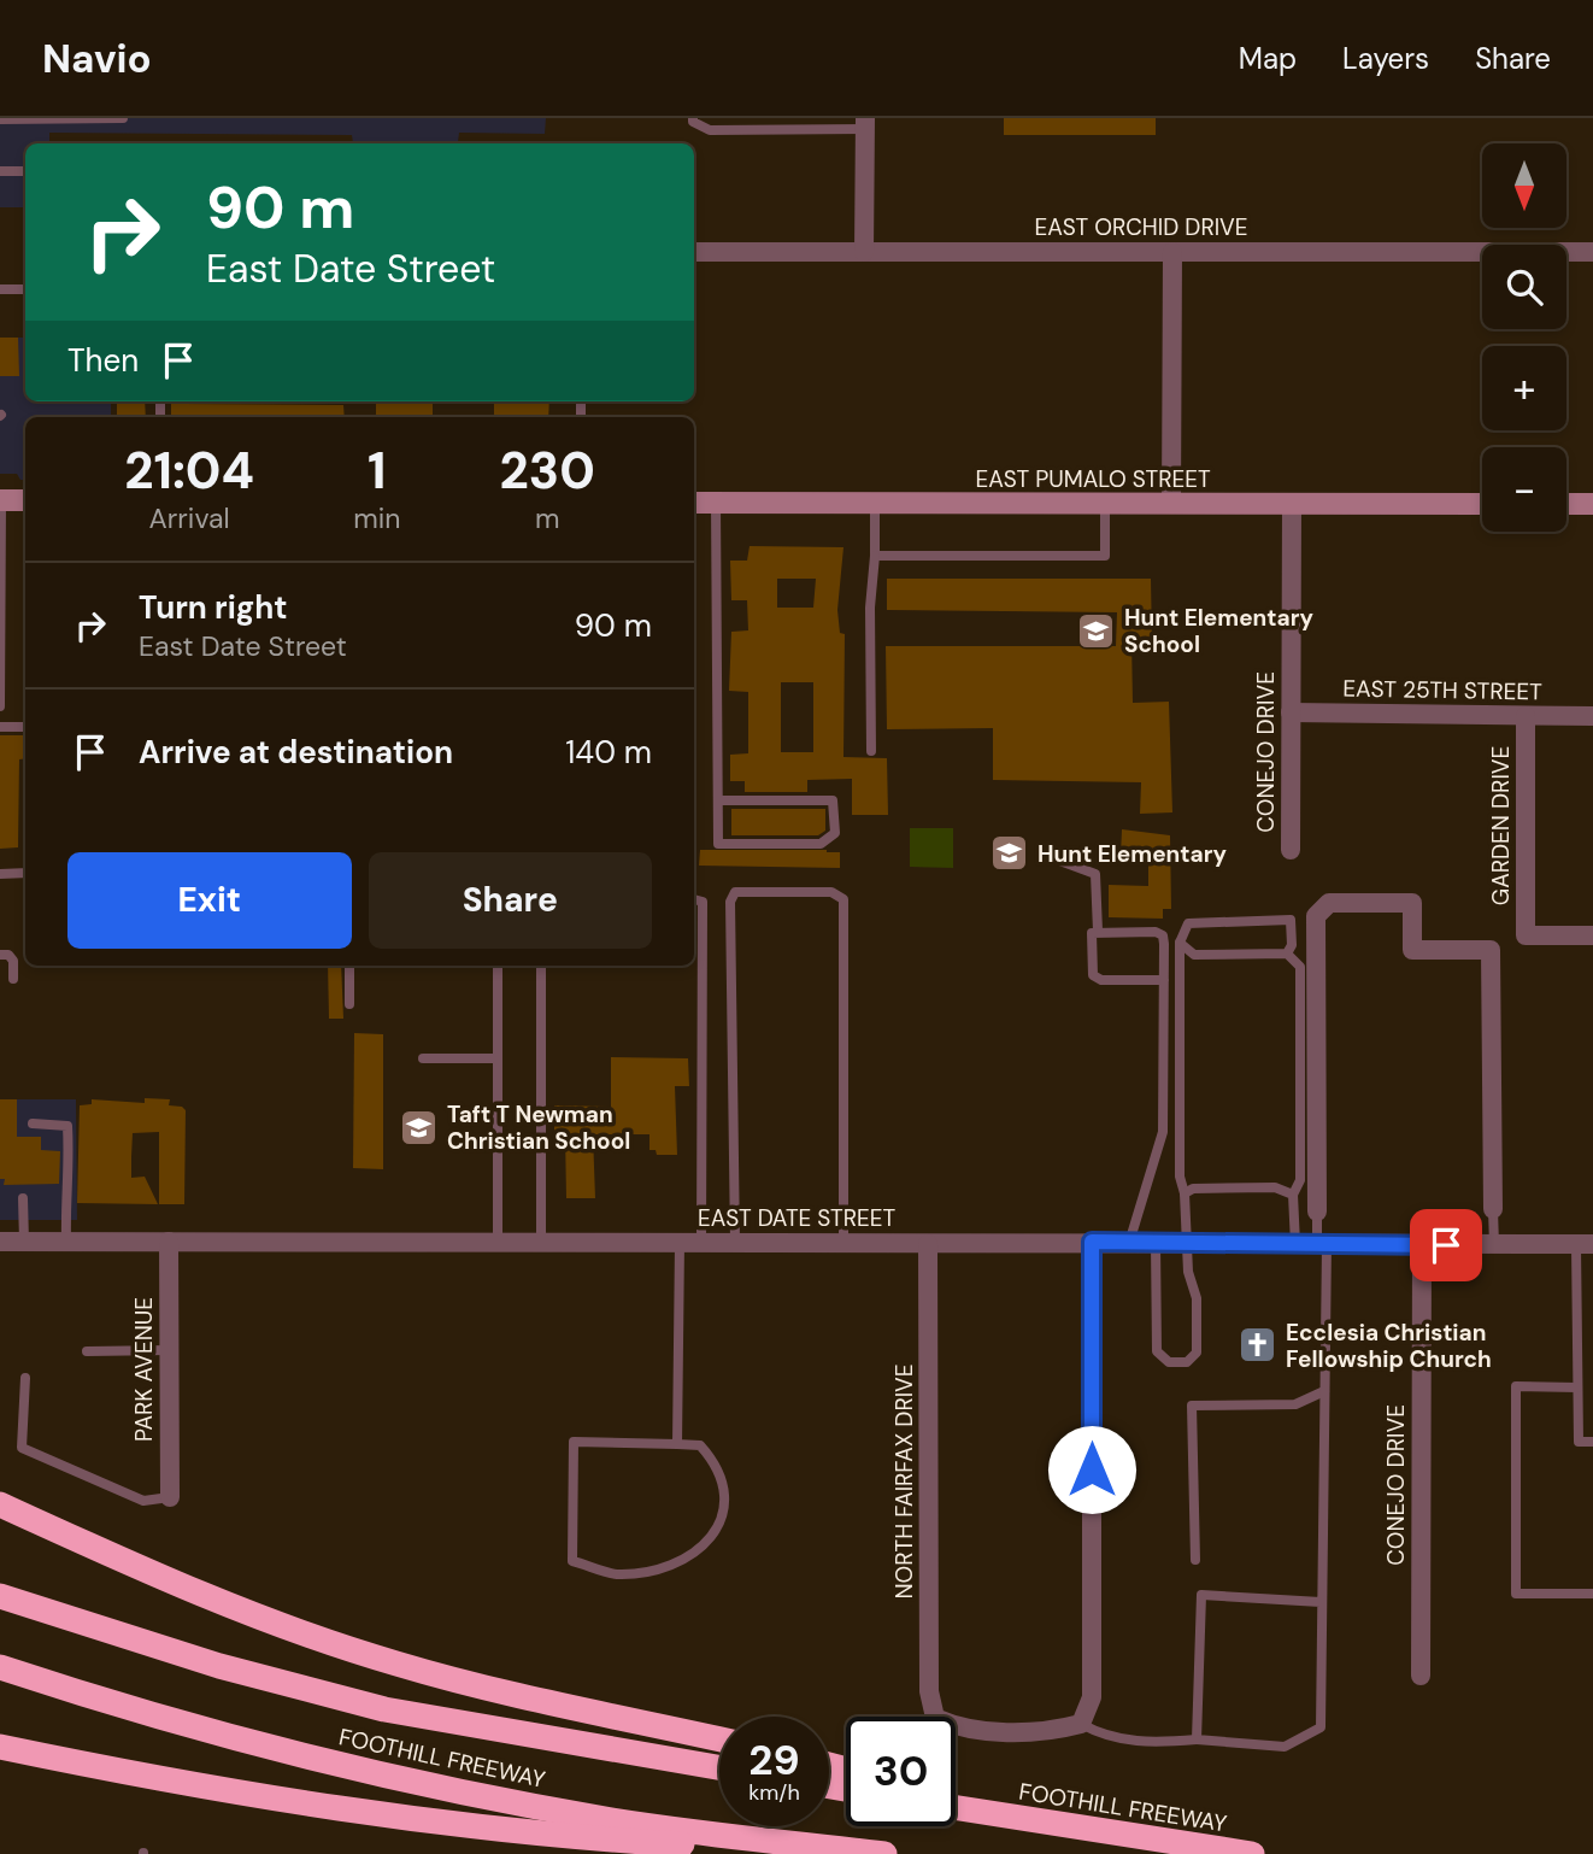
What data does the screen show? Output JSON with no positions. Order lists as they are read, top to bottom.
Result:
{
  "streets": {
    "highway": ["FOOTHILL FREEWAY"],
    "street": [
      "EAST ORCHID DRIVE",
      "EAST PUMALO STREET",
      "EAST 25TH STREET",
      "CONEJO DRIVE",
      "GARDEN DRIVE",
      "EAST DATE STREET",
      "PARK AVENUE",
      "NORTH FAIRFAX DRIVE"
    ]
  },
  "crossings": [
    ["EAST PUMALO STREET", "CONEJO DRIVE"],
    ["EAST 25TH STREET", "CONEJO DRIVE"],
    ["EAST 25TH STREET", "GARDEN DRIVE"],
    ["CONEJO DRIVE", "EAST DATE STREET"],
    ["EAST DATE STREET", "PARK AVENUE"],
    ["EAST DATE STREET", "NORTH FAIRFAX DRIVE"]
  ],
  "places": {
    "school or university": ["Hunt Elementary School", "Hunt Elementary", "Taft T Newman Christian School"],
    "church": ["Ecclesia Christian Fellowship Church"]
  },
  "north": "bottom",
  "page": {
    "header": "Navio",
    "nav": ["Map", "Layers", "Share"],
    "map_buttons": ["+", "−"],
    "turn": ["90 m", "East Date Street"],
    "then": "Then",
    "eta": [
      "21:04",
      "Arrival",
      "1",
      "min",
      "230",
      "m"
    ],
    "list": [
      {
        "name": "Turn right",
        "note": "East Date Street",
        "value": "90 m"
      },
      {
        "name": "Arrive at destination",
        "value": "140 m"
      }
    ],
    "buttons": ["Exit", "Share"],
    "speed": "29 km/h",
    "limit": "30"
  }
}
